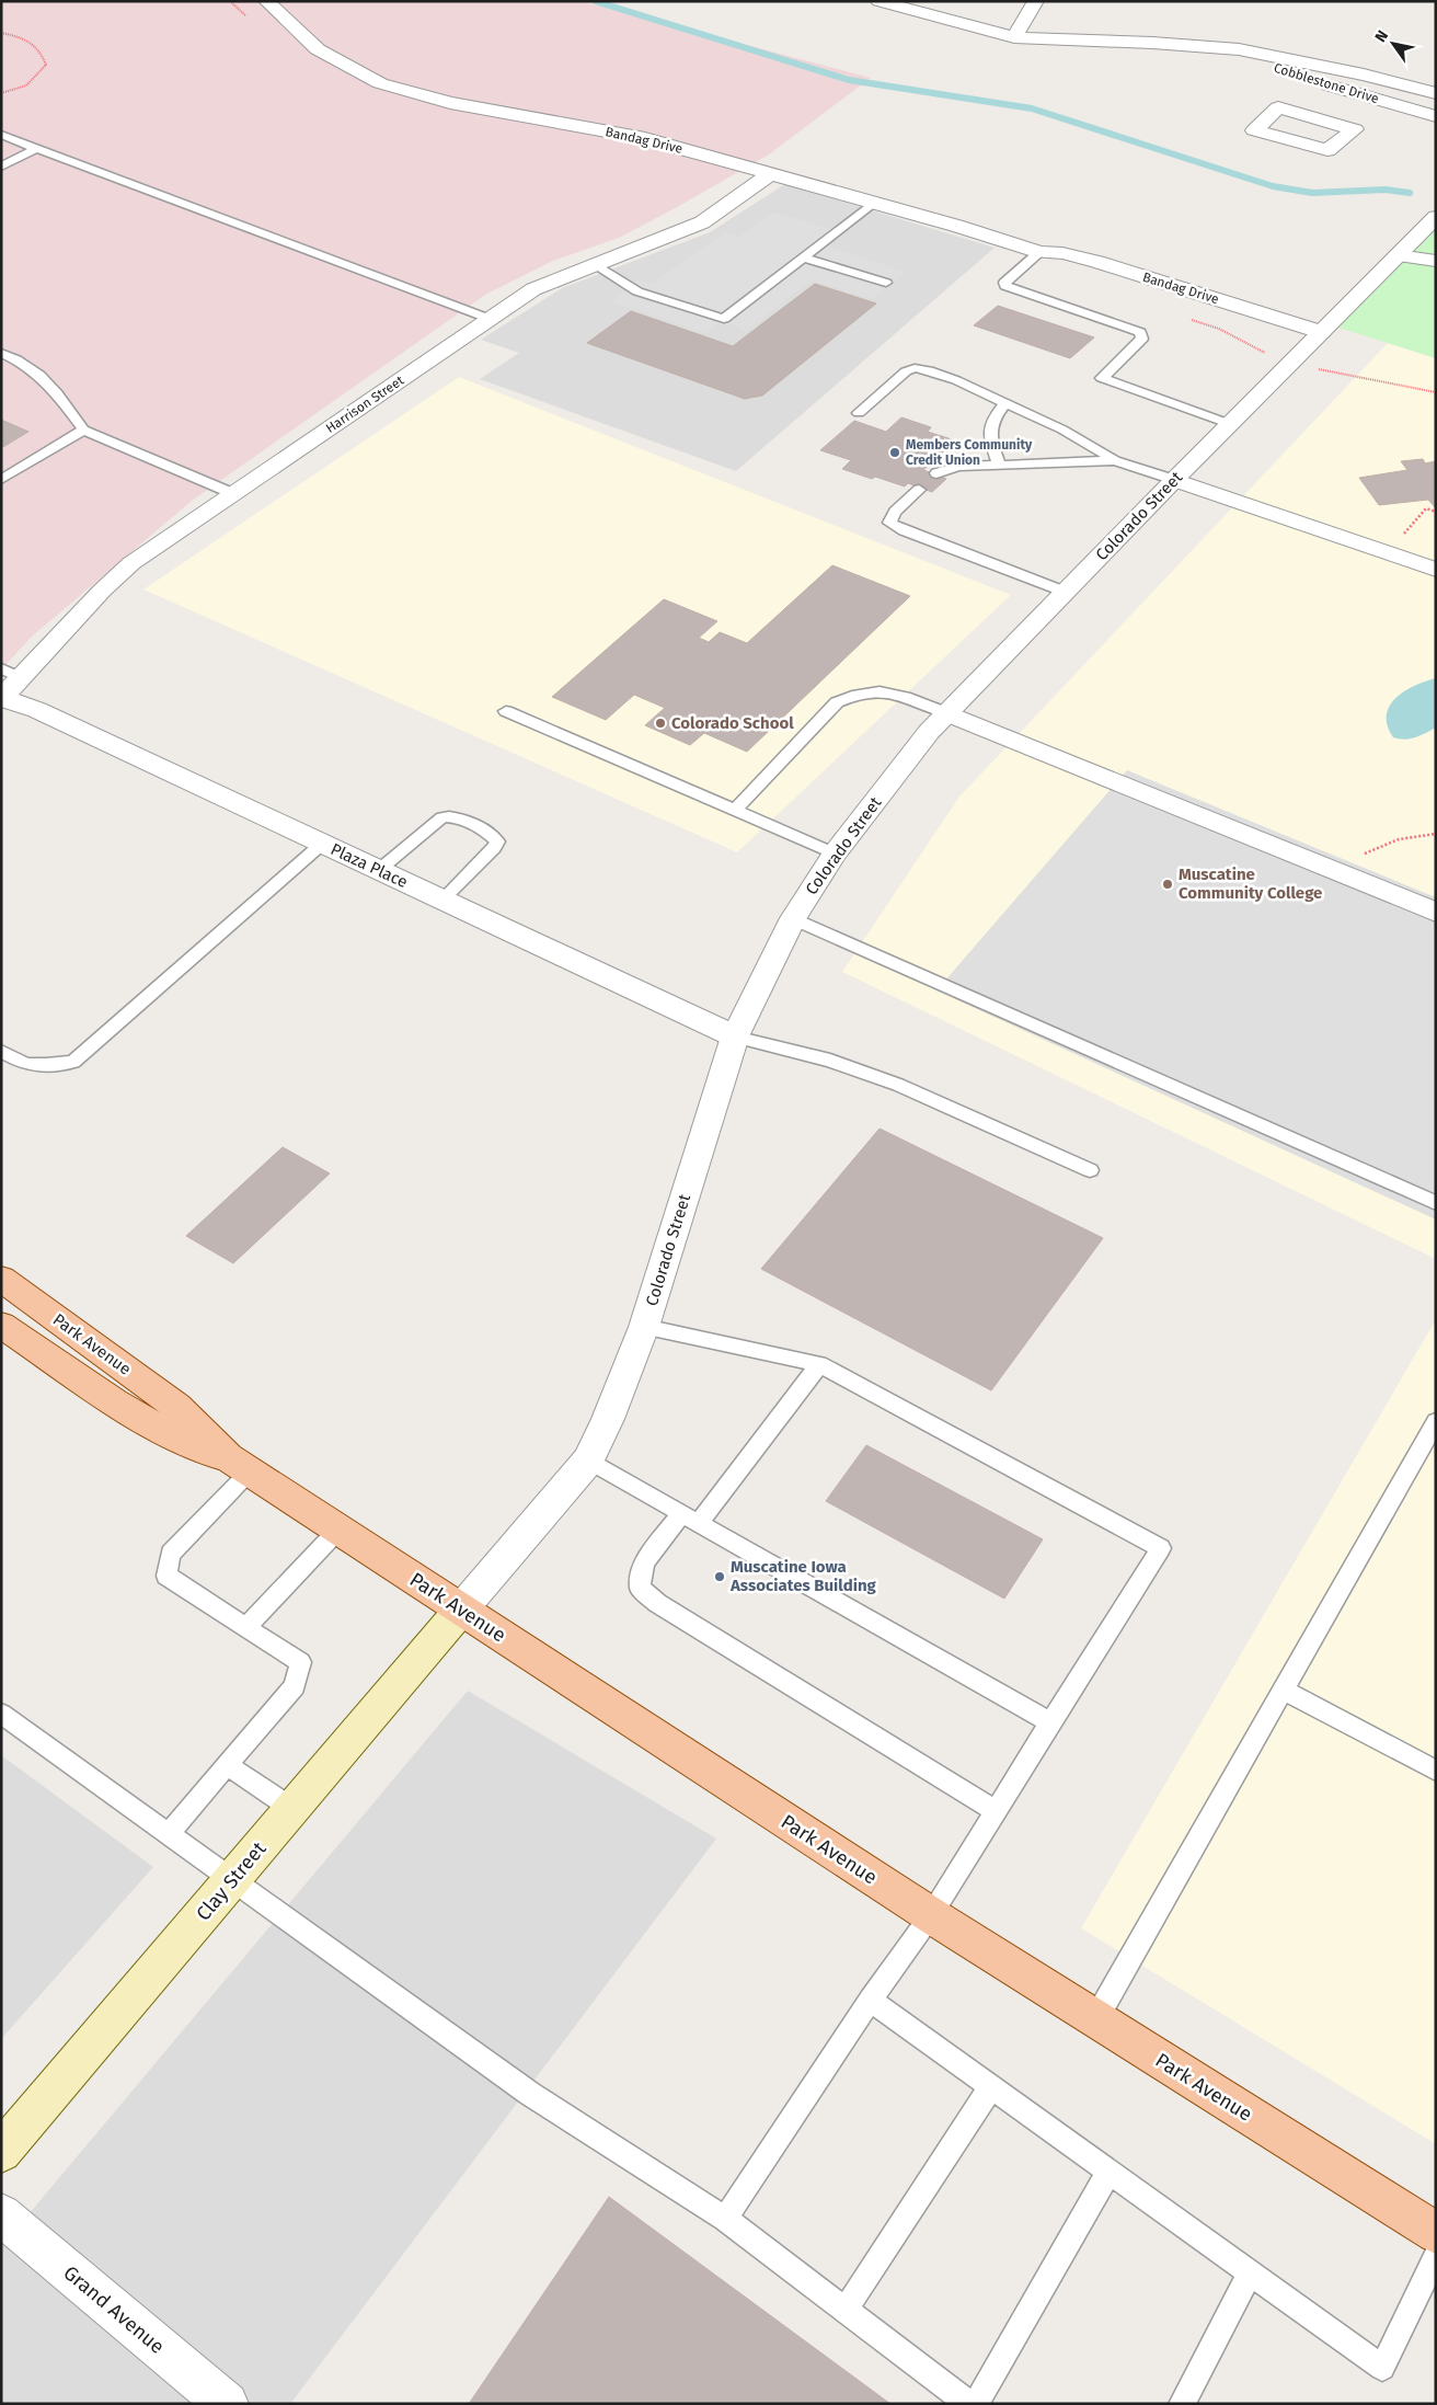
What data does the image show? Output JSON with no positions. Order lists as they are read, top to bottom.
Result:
{
  "streets": {
    "main road": ["Park Avenue", "Clay Street"],
    "street": [
      "Cobblestone Drive",
      "Bandag Drive",
      "Harrison Street",
      "Colorado Street",
      "Plaza Place",
      "Grand Avenue"
    ]
  },
  "crossings": [
    ["Bandag Drive", "Harrison Street"],
    ["Bandag Drive", "Colorado Street"],
    ["Harrison Street", "Plaza Place"],
    ["Colorado Street", "Plaza Place"],
    ["Colorado Street", "Park Avenue"],
    ["Colorado Street", "Clay Street"],
    ["Park Avenue", "Clay Street"]
  ],
  "places": [
    "Members Community Credit Union",
    "Colorado School",
    "Muscatine Community College",
    "Muscatine Iowa Associates Building"
  ],
  "north": "top left"
}
